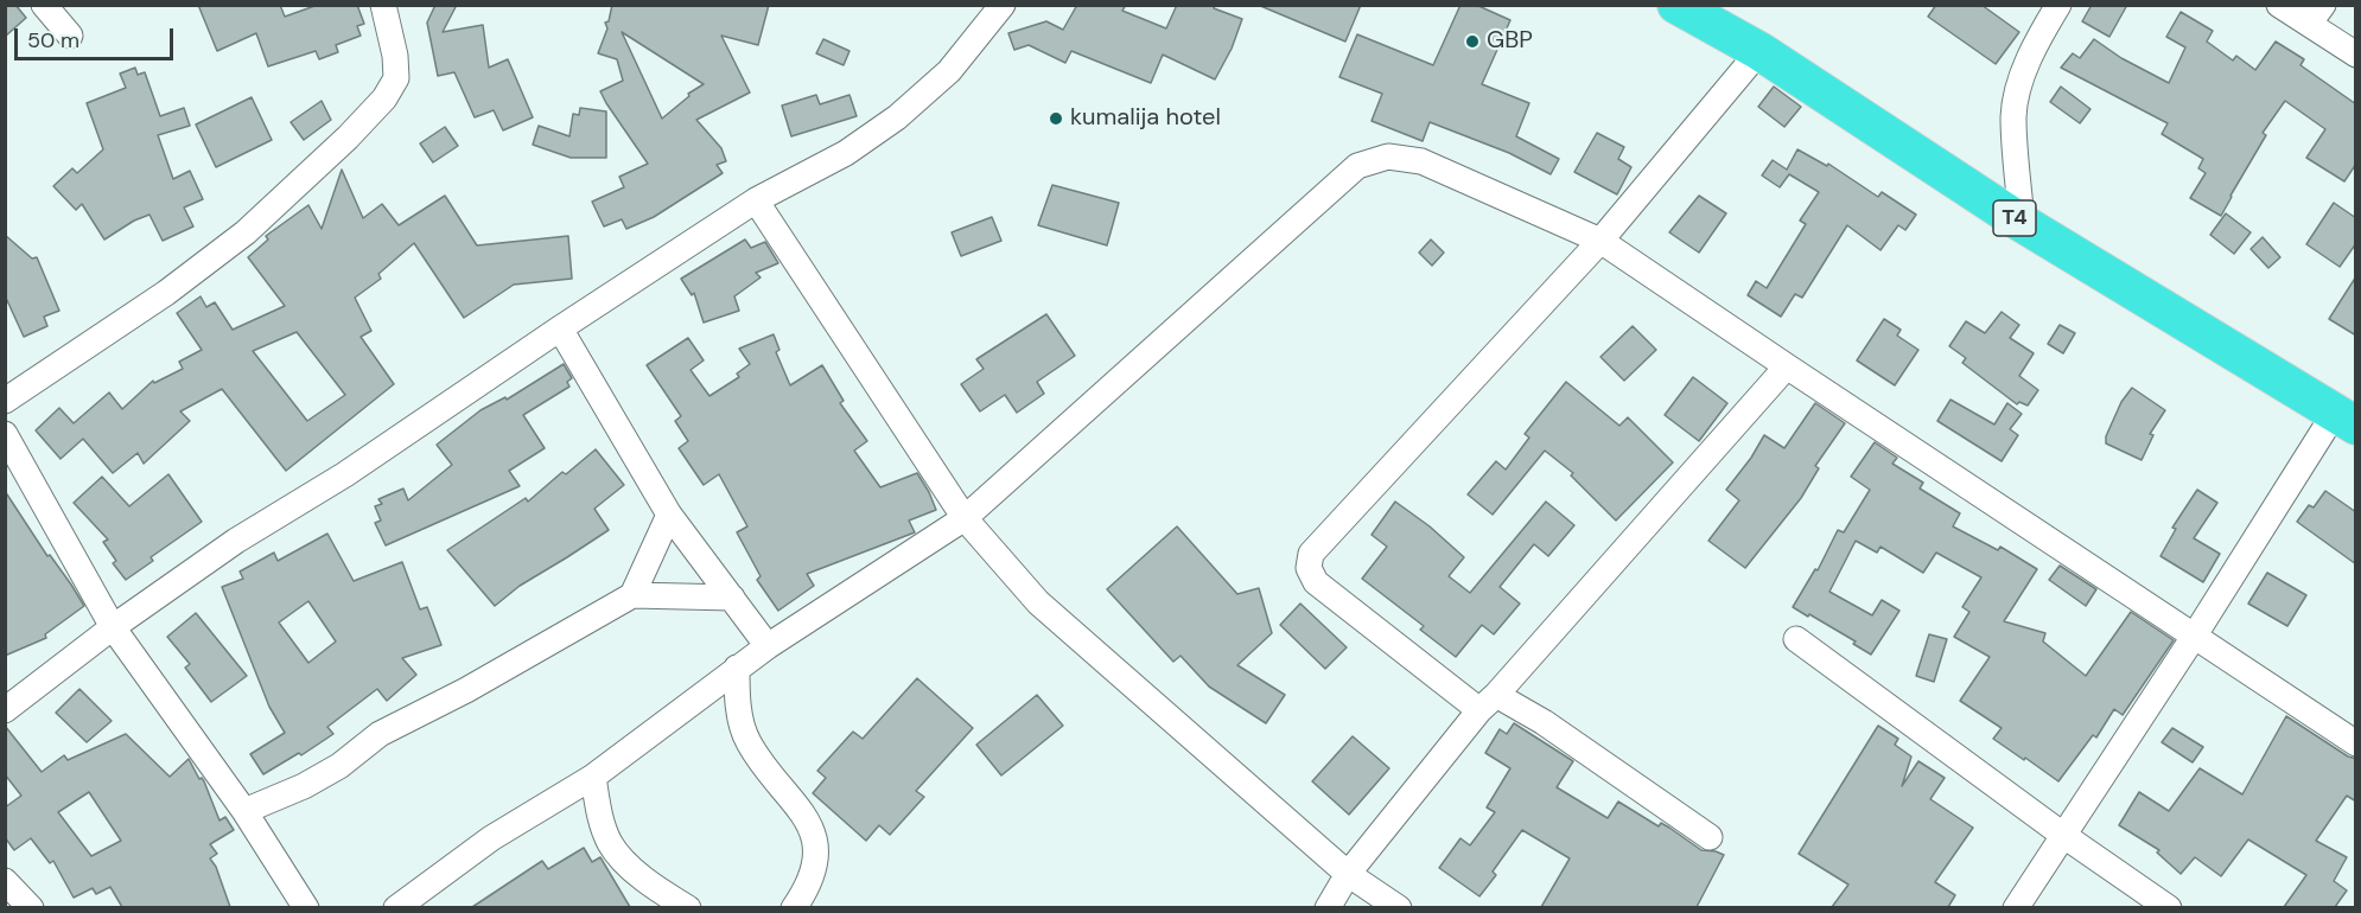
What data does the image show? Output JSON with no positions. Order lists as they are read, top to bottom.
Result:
{
  "streets": {
    "highway": ["T4"]
  },
  "places": ["GBP", "kumalija hotel"],
  "scale_bar": "50 m"
}
